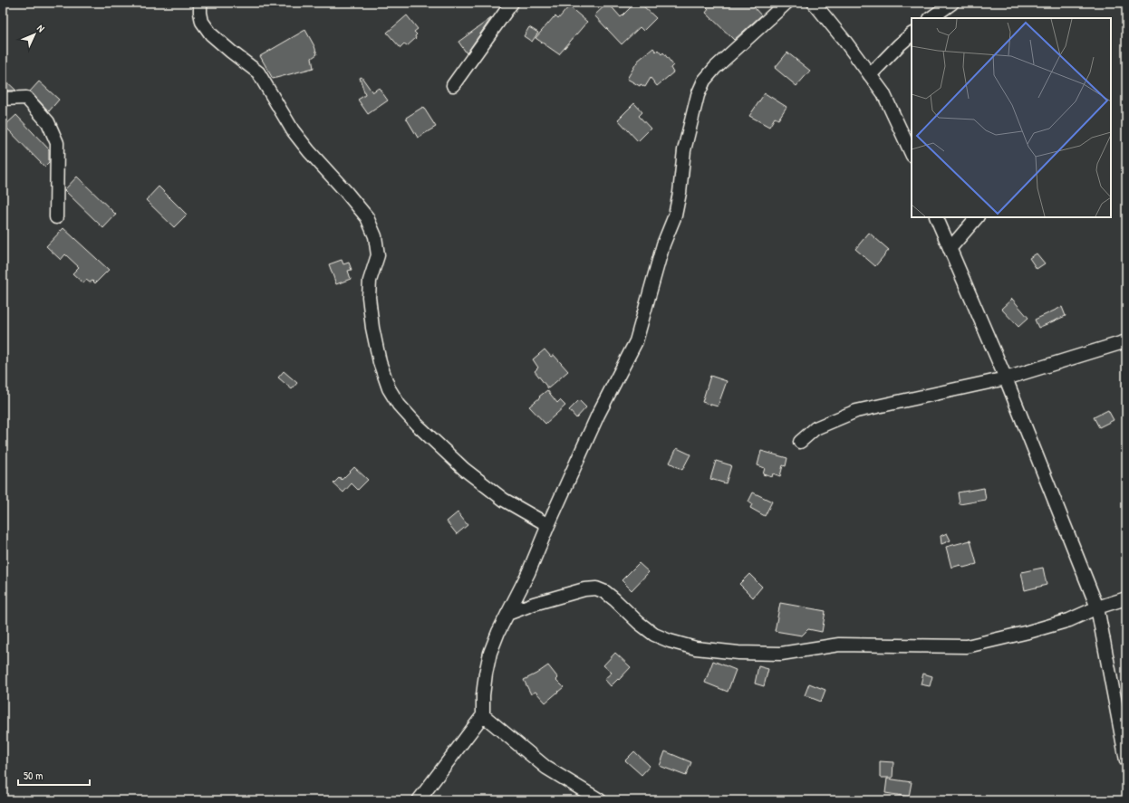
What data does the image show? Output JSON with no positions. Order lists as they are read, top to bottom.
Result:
{
  "scale_bar": "50 m",
  "north": "top right"
}
